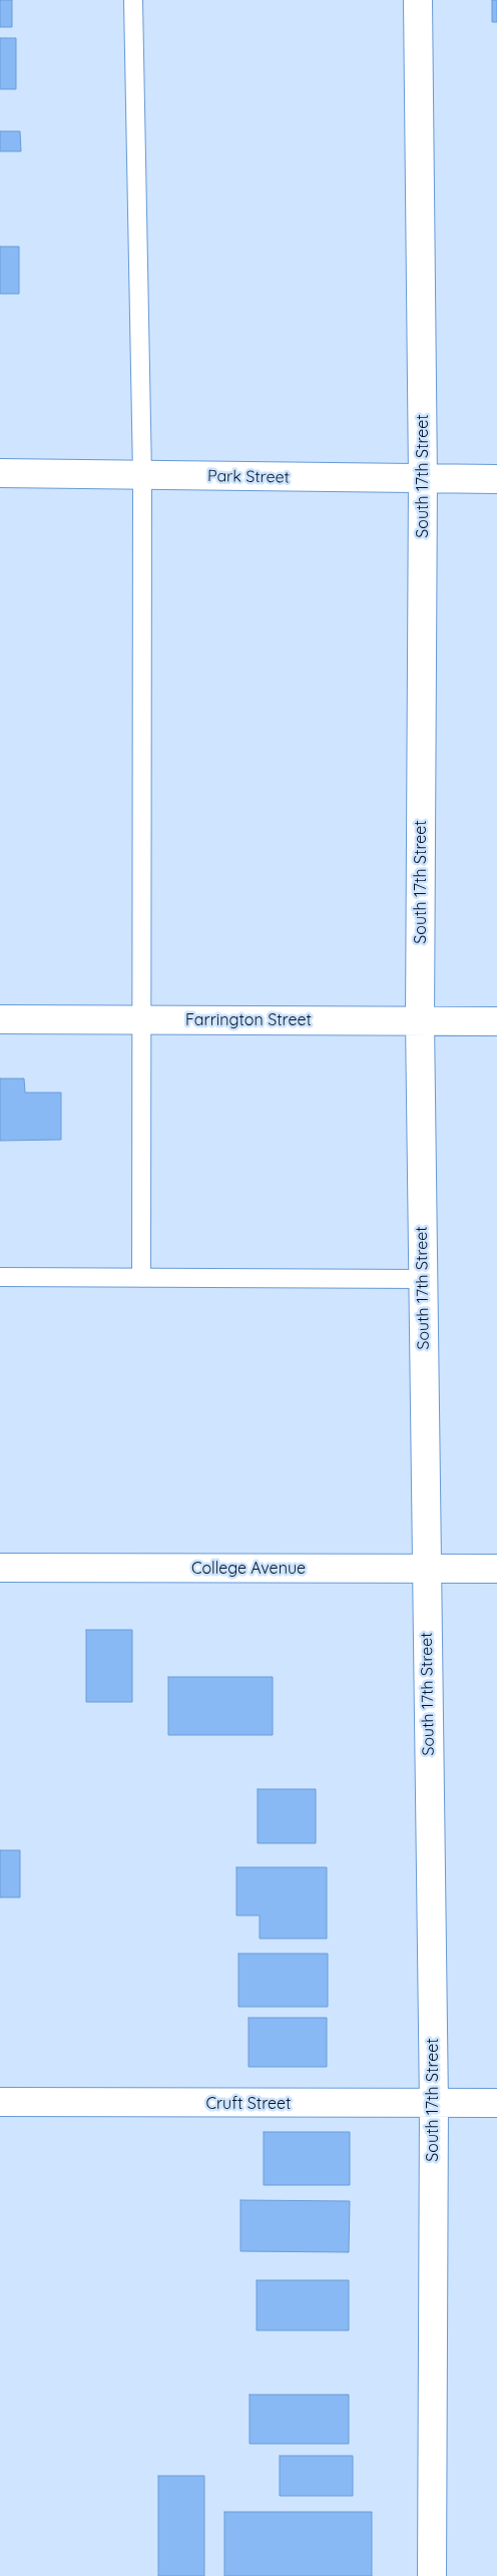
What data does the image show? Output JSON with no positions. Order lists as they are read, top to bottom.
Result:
{
  "streets": {
    "street": [
      "South 17th Street",
      "Park Street",
      "Farrington Street",
      "College Avenue",
      "Cruft Street"
    ]
  },
  "crossings": [
    ["South 17th Street", "Park Street"],
    ["South 17th Street", "Farrington Street"],
    ["South 17th Street", "College Avenue"],
    ["South 17th Street", "Cruft Street"]
  ]
}
